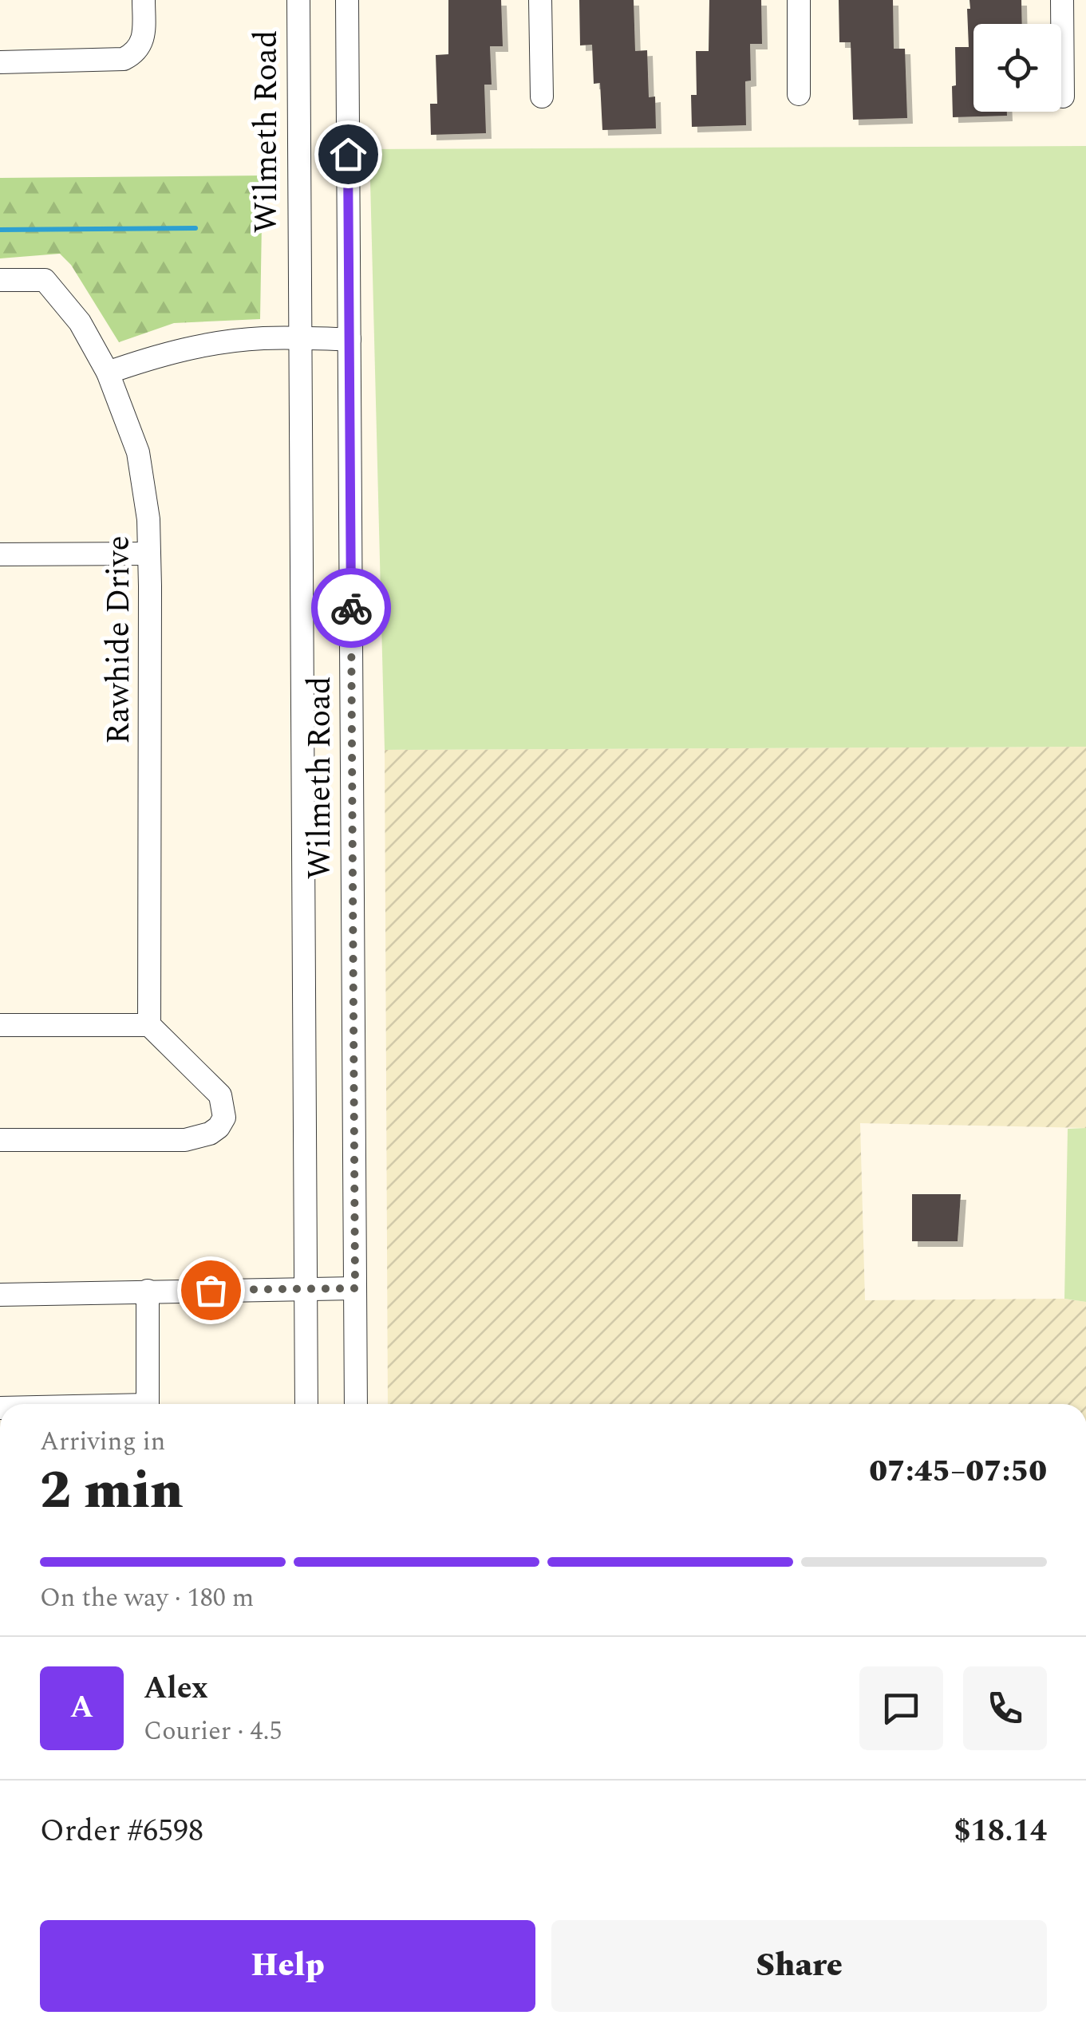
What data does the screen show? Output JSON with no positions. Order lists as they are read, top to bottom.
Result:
{
  "streets": {
    "street": ["Wilmeth Road", "Rawhide Drive"]
  },
  "page": {
    "heading": ["2 min", "Arriving in", "07:45–07:50"],
    "panel": [
      "Alex",
      "Courier · 4.5",
      "Order #6598",
      "$18.14"
    ],
    "bar": "On the way · 180 m",
    "round": "A",
    "buttons": ["Help", "Share"]
  }
}
